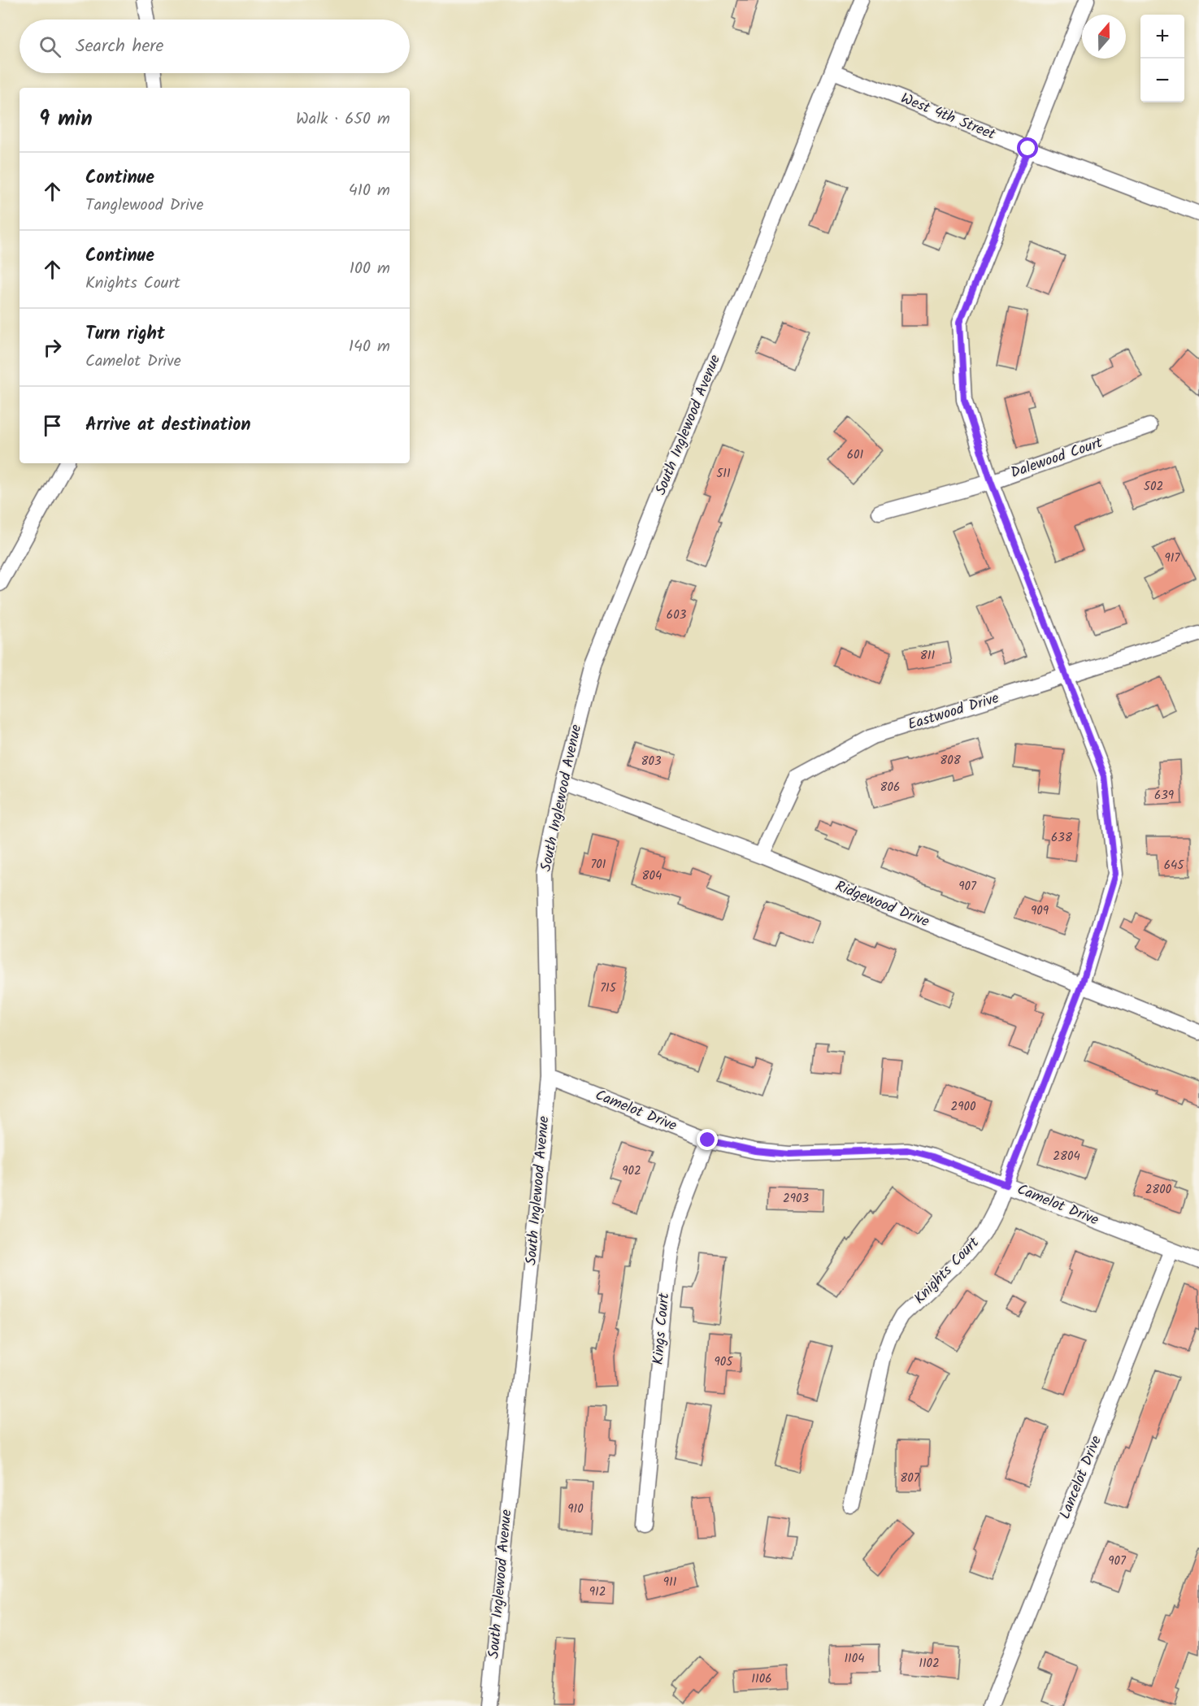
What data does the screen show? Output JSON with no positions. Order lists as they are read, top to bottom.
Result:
{
  "streets": {
    "street": [
      "West 4th Street",
      "South Inglewood Avenue",
      "Dalewood Court",
      "Eastwood Drive",
      "Ridgewood Drive",
      "Camelot Drive",
      "Knights Court",
      "Kings Court",
      "Lancelot Drive"
    ]
  },
  "crossings": [
    ["West 4th Street", "South Inglewood Avenue"],
    ["West 4th Street", "Knights Court"],
    ["South Inglewood Avenue", "Ridgewood Drive"],
    ["South Inglewood Avenue", "Camelot Drive"],
    ["Dalewood Court", "Knights Court"],
    ["Eastwood Drive", "Ridgewood Drive"],
    ["Eastwood Drive", "Knights Court"],
    ["Ridgewood Drive", "Knights Court"],
    ["Camelot Drive", "Knights Court"],
    ["Camelot Drive", "Kings Court"],
    ["Camelot Drive", "Lancelot Drive"]
  ],
  "house_numbers": [
    "601",
    "511",
    "502",
    "917",
    "603",
    "811",
    "808",
    "803",
    "806",
    "639",
    "638",
    "701",
    "645",
    "804",
    "907",
    "909",
    "715",
    "2900",
    "2804",
    "902",
    "2800",
    "2903",
    "905",
    "807",
    "910",
    "907",
    "911",
    "912",
    "1104",
    "1102",
    "1106"
  ],
  "north": "top",
  "page": {
    "map_buttons": ["+", "−"],
    "search": "Search here",
    "heading": ["9 min", "Walk · 650 m"],
    "list": [
      ["Continue", "Tanglewood Drive", "410 m"],
      ["Continue", "Knights Court", "100 m"],
      ["Turn right", "Camelot Drive", "140 m"],
      "Arrive at destination"
    ]
  }
}
